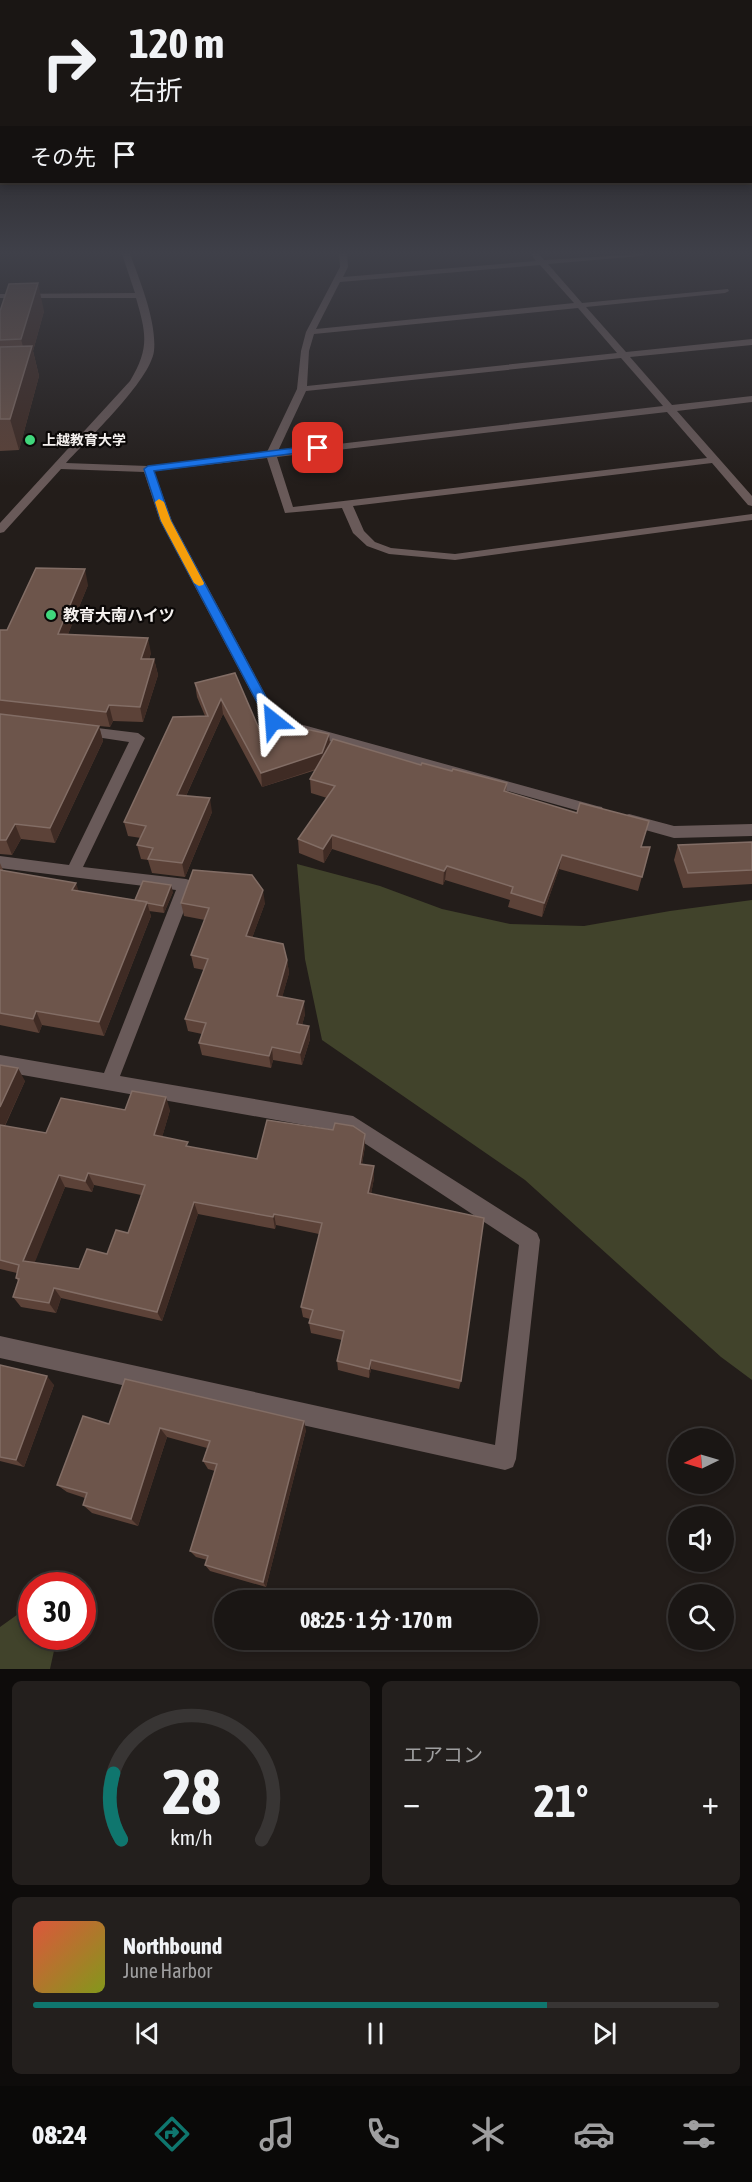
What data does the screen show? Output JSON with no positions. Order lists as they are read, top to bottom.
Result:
{
  "places": ["上越教育大学", "教育大南ハイツ"],
  "north": "left",
  "page": {
    "turn": ["120 m", "右折"],
    "then": "その先",
    "limit": "30",
    "trip": "08:25 · 1 分 · 170 m",
    "tile": "エアコン",
    "heat": ["−", "21°", "+"],
    "song": ["Northbound", "June Harbor"],
    "tabs": "08:24",
    "gauge": ["28", "km/h"]
  }
}
